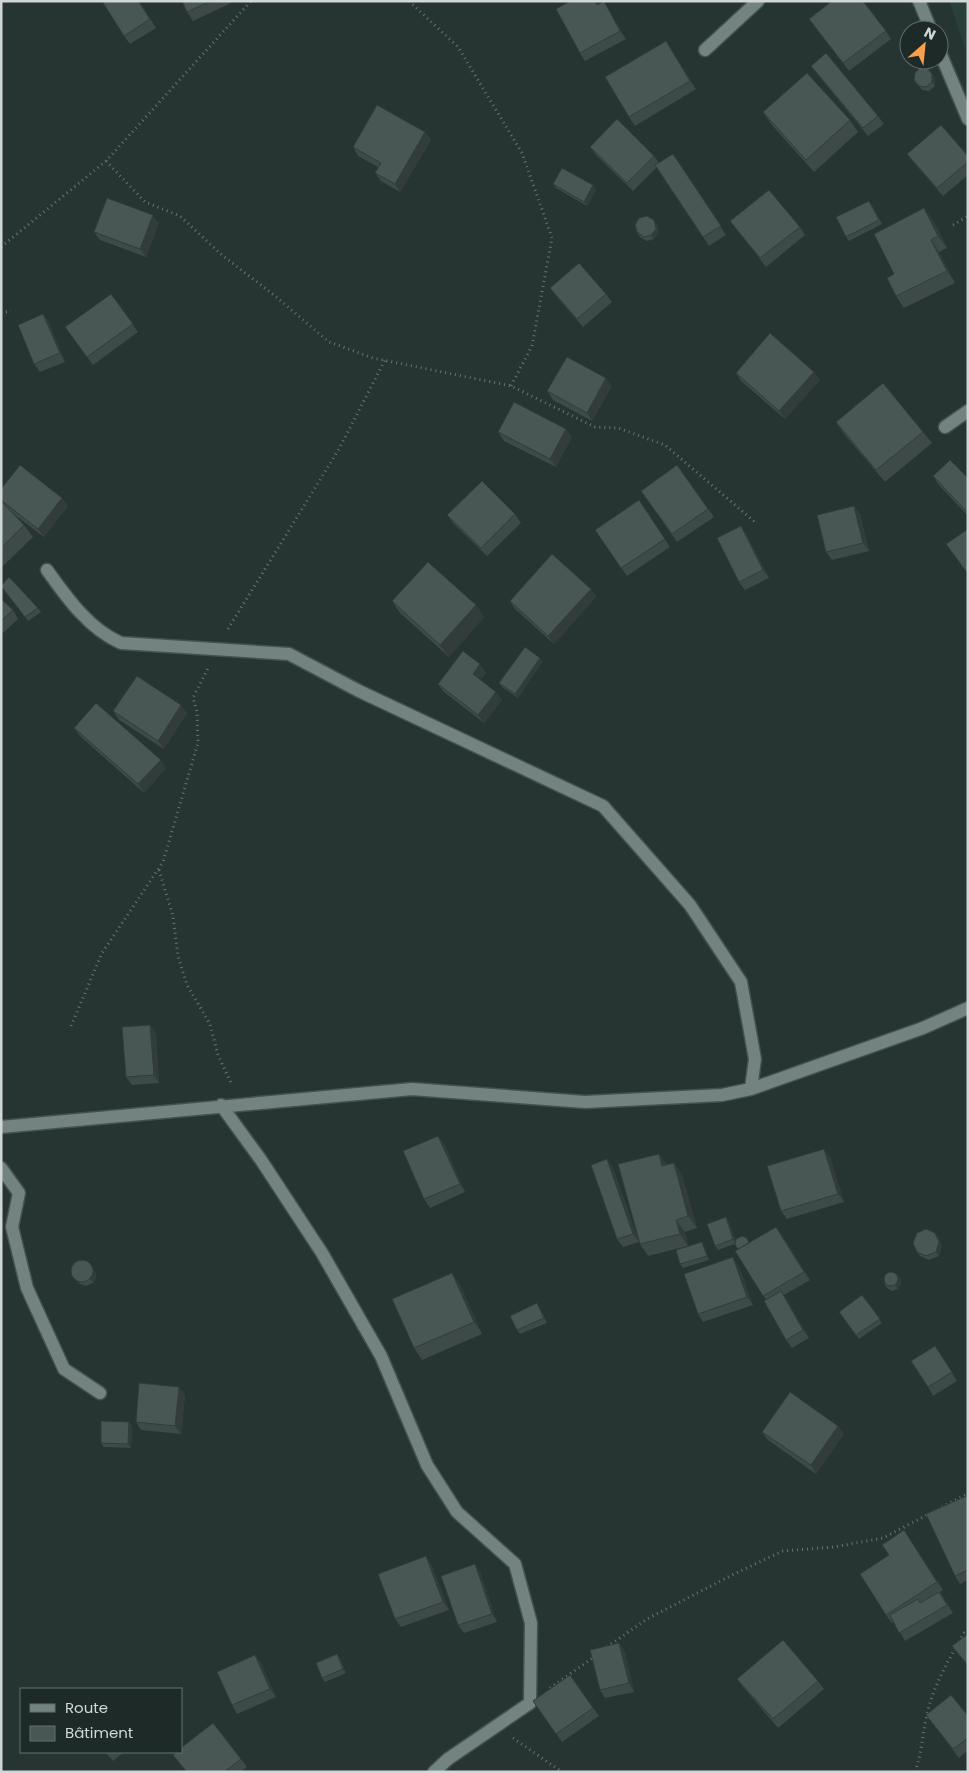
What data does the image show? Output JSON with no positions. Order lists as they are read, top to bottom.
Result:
{
  "legend": ["Route", "Bâtiment"],
  "north": "top right"
}
